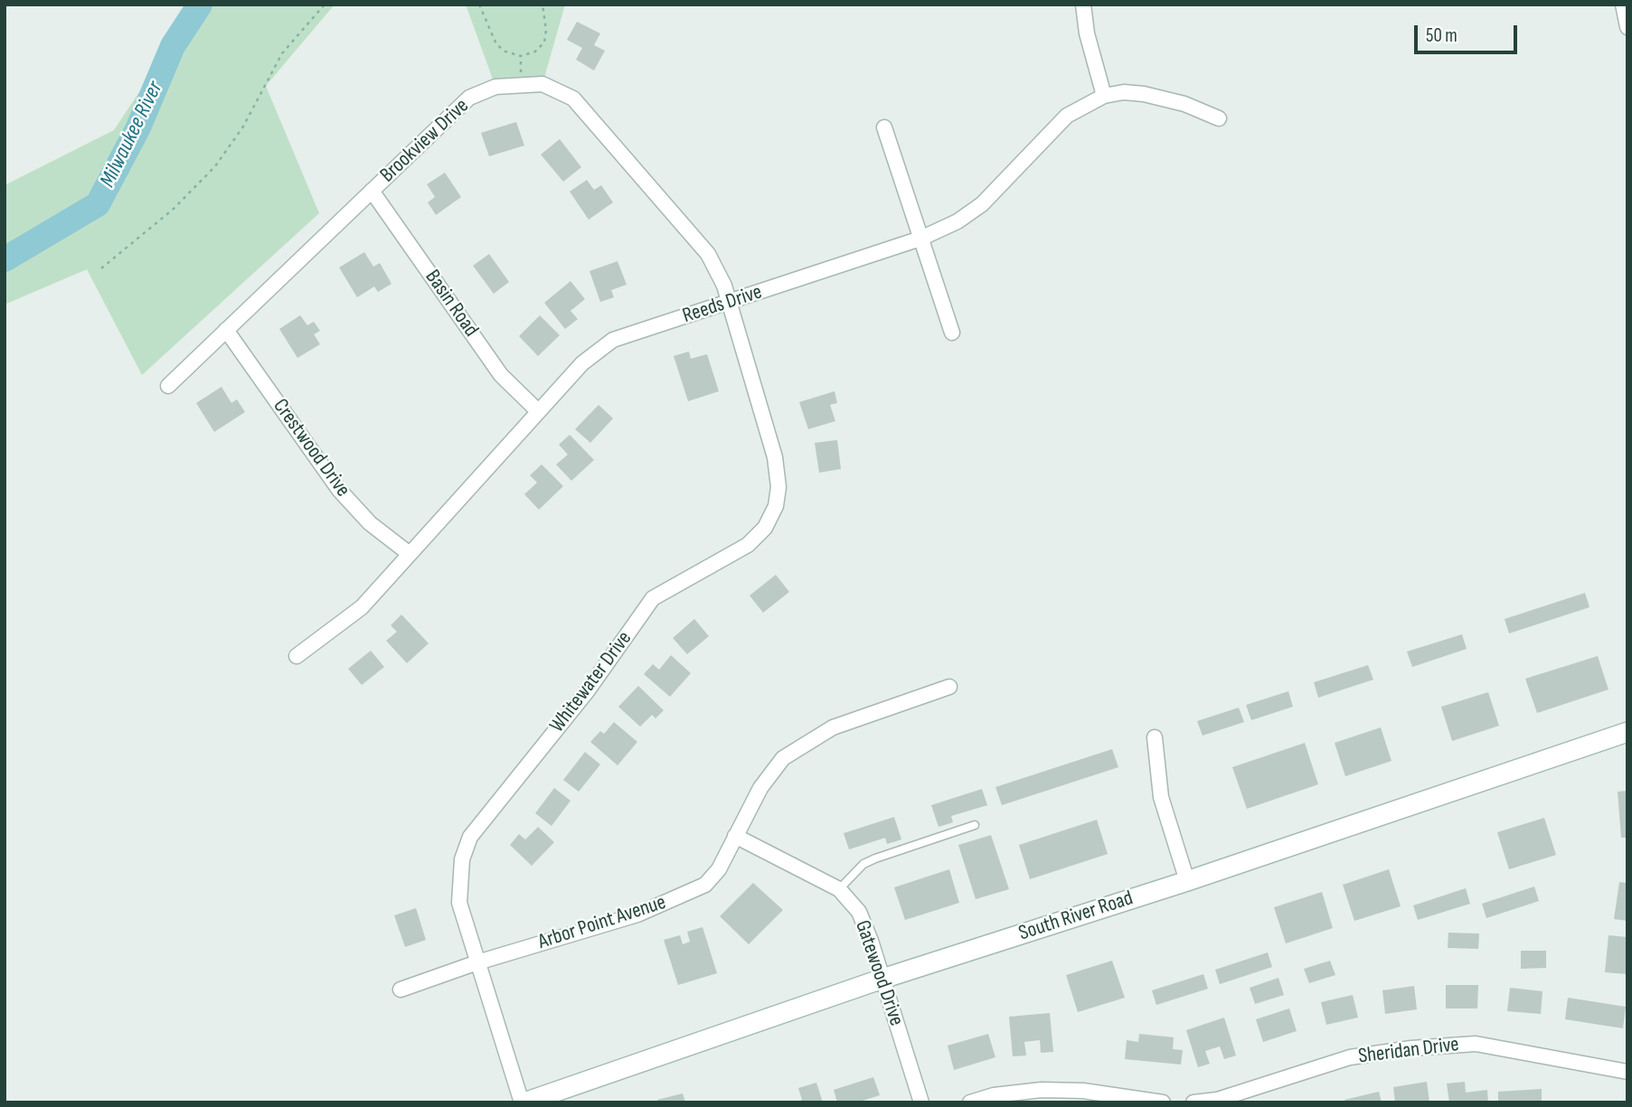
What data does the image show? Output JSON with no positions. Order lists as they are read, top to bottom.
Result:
{
  "streets": {
    "street": [
      "Brookview Drive",
      "Basin Road",
      "Reeds Drive",
      "Crestwood Drive",
      "Whitewater Drive",
      "South River Road",
      "Arbor Point Avenue",
      "Gatewood Drive",
      "Sheridan Drive"
    ]
  },
  "crossings": [
    ["Brookview Drive", "Basin Road"],
    ["Brookview Drive", "Reeds Drive"],
    ["Brookview Drive", "Crestwood Drive"],
    ["Brookview Drive", "Whitewater Drive"],
    ["Basin Road", "Reeds Drive"],
    ["Reeds Drive", "Crestwood Drive"],
    ["Reeds Drive", "Whitewater Drive"],
    ["Whitewater Drive", "South River Road"],
    ["Whitewater Drive", "Arbor Point Avenue"],
    ["South River Road", "Gatewood Drive"],
    ["Arbor Point Avenue", "Gatewood Drive"]
  ],
  "water": ["Milwaukee River"],
  "scale_bar": "50 m"
}
